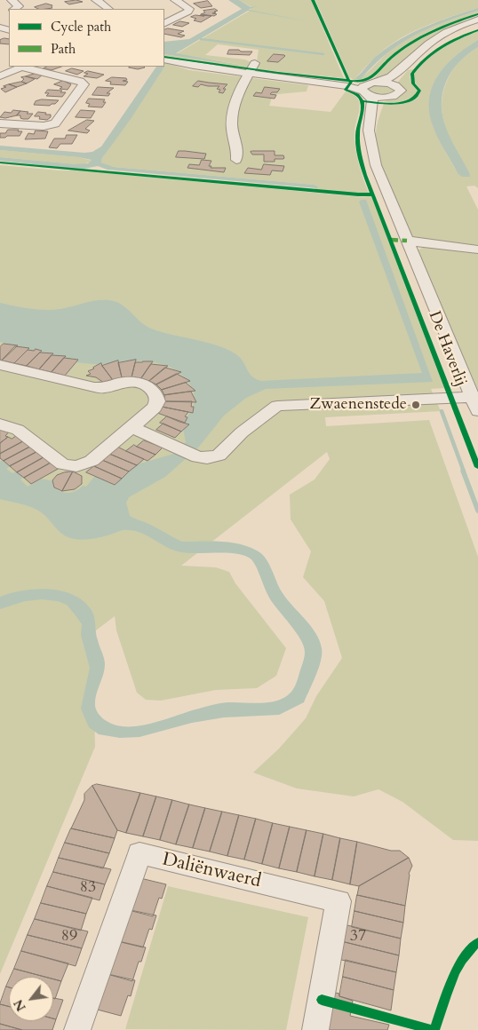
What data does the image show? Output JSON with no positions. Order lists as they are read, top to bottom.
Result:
{
  "streets": {
    "street": ["De Haverlij", "Daliënwaerd"]
  },
  "places": ["Zwaenenstede"],
  "house_numbers": ["83", "89", "37"],
  "legend": ["Cycle path", "Path"],
  "north": "bottom left"
}
